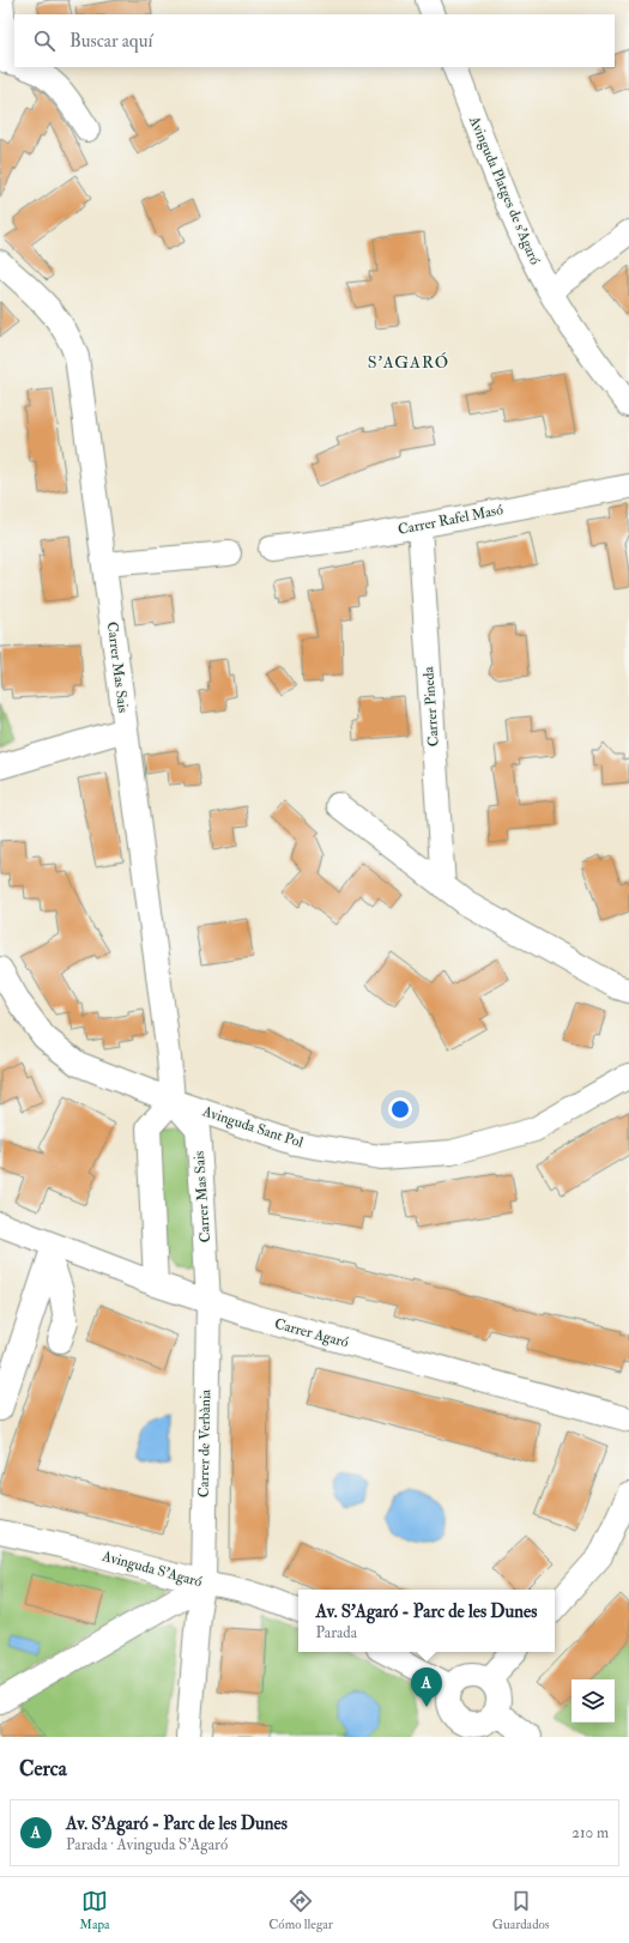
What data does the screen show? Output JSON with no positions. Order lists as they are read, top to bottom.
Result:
{
  "streets": {
    "street": [
      "Avinguda Platges de s'Agaró",
      "Carrer Rafel Masó",
      "Carrer Mas Sais",
      "Carrer Pineda",
      "Avinguda Sant Pol",
      "Carrer Agaró",
      "Carrer de Verbània",
      "Avinguda S'Agaró"
    ]
  },
  "crossings": [
    ["Carrer Rafel Masó", "Carrer Pineda"],
    ["Carrer Mas Sais", "Avinguda Sant Pol"],
    ["Carrer Mas Sais", "Carrer Agaró"],
    ["Carrer Mas Sais", "Carrer de Verbània"],
    ["Carrer Agaró", "Carrer de Verbània"],
    ["Carrer de Verbània", "Avinguda S'Agaró"]
  ],
  "districts": ["S'AGARÓ"],
  "page": {
    "search": "Buscar aquí",
    "popup": ["Av. S’Agaró - Parc de les Dunes", "Parada"],
    "pins": "A",
    "heading": "Cerca",
    "list": [
      {
        "mark": "A",
        "name": "Av. S’Agaró - Parc de les Dunes",
        "note": "Parada · Avinguda S'Agaró",
        "value": "210 m"
      }
    ],
    "nav": ["Mapa", "Cómo llegar", "Guardados"]
  }
}
